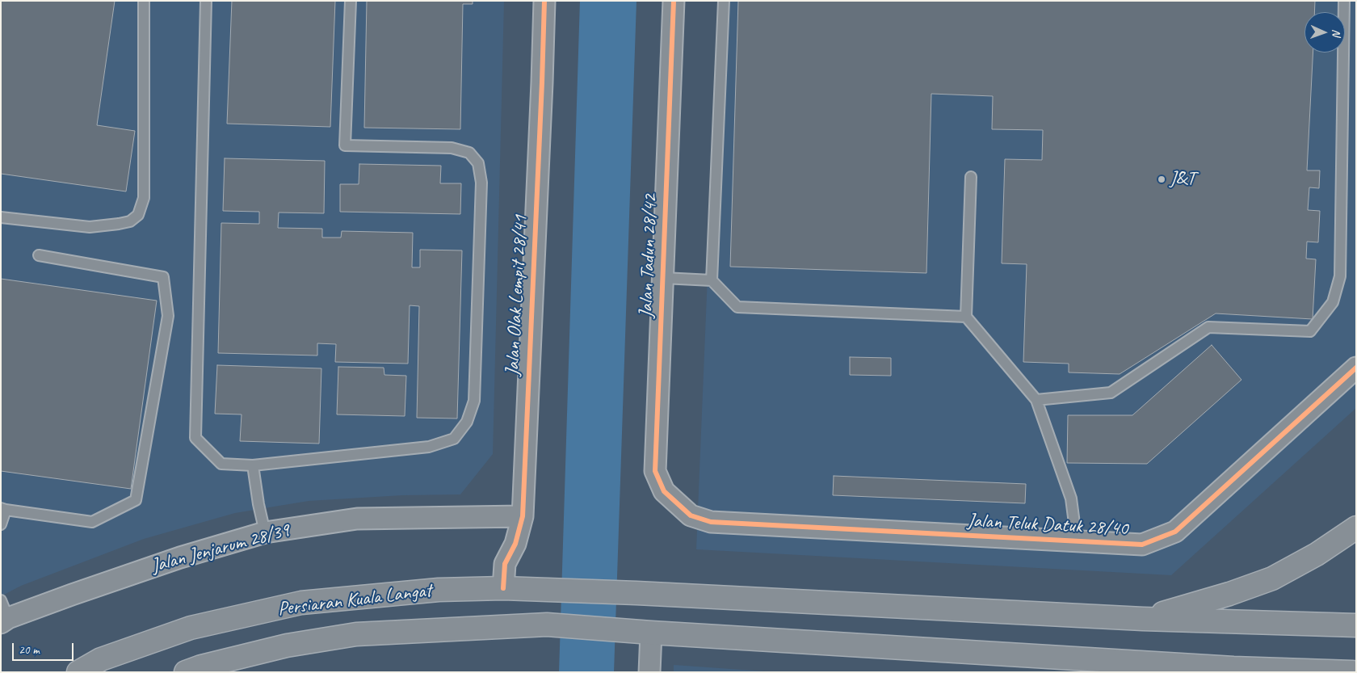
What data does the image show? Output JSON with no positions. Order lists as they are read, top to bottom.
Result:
{
  "streets": {
    "main road": ["Persiaran Kuala Langat"],
    "street": [
      "Jalan Tadun 28/42",
      "Jalan Olak Lempit 28/41",
      "Jalan Teluk Datuk 28/40",
      "Jalan Jenjarum 28/39"
    ]
  },
  "crossings": [
    ["Jalan Tadun 28/42", "Jalan Teluk Datuk 28/40"],
    ["Jalan Olak Lempit 28/41", "Jalan Jenjarum 28/39"],
    ["Jalan Olak Lempit 28/41", "Persiaran Kuala Langat"]
  ],
  "places": ["J&T"],
  "scale_bar": "20 m",
  "north": "right"
}
